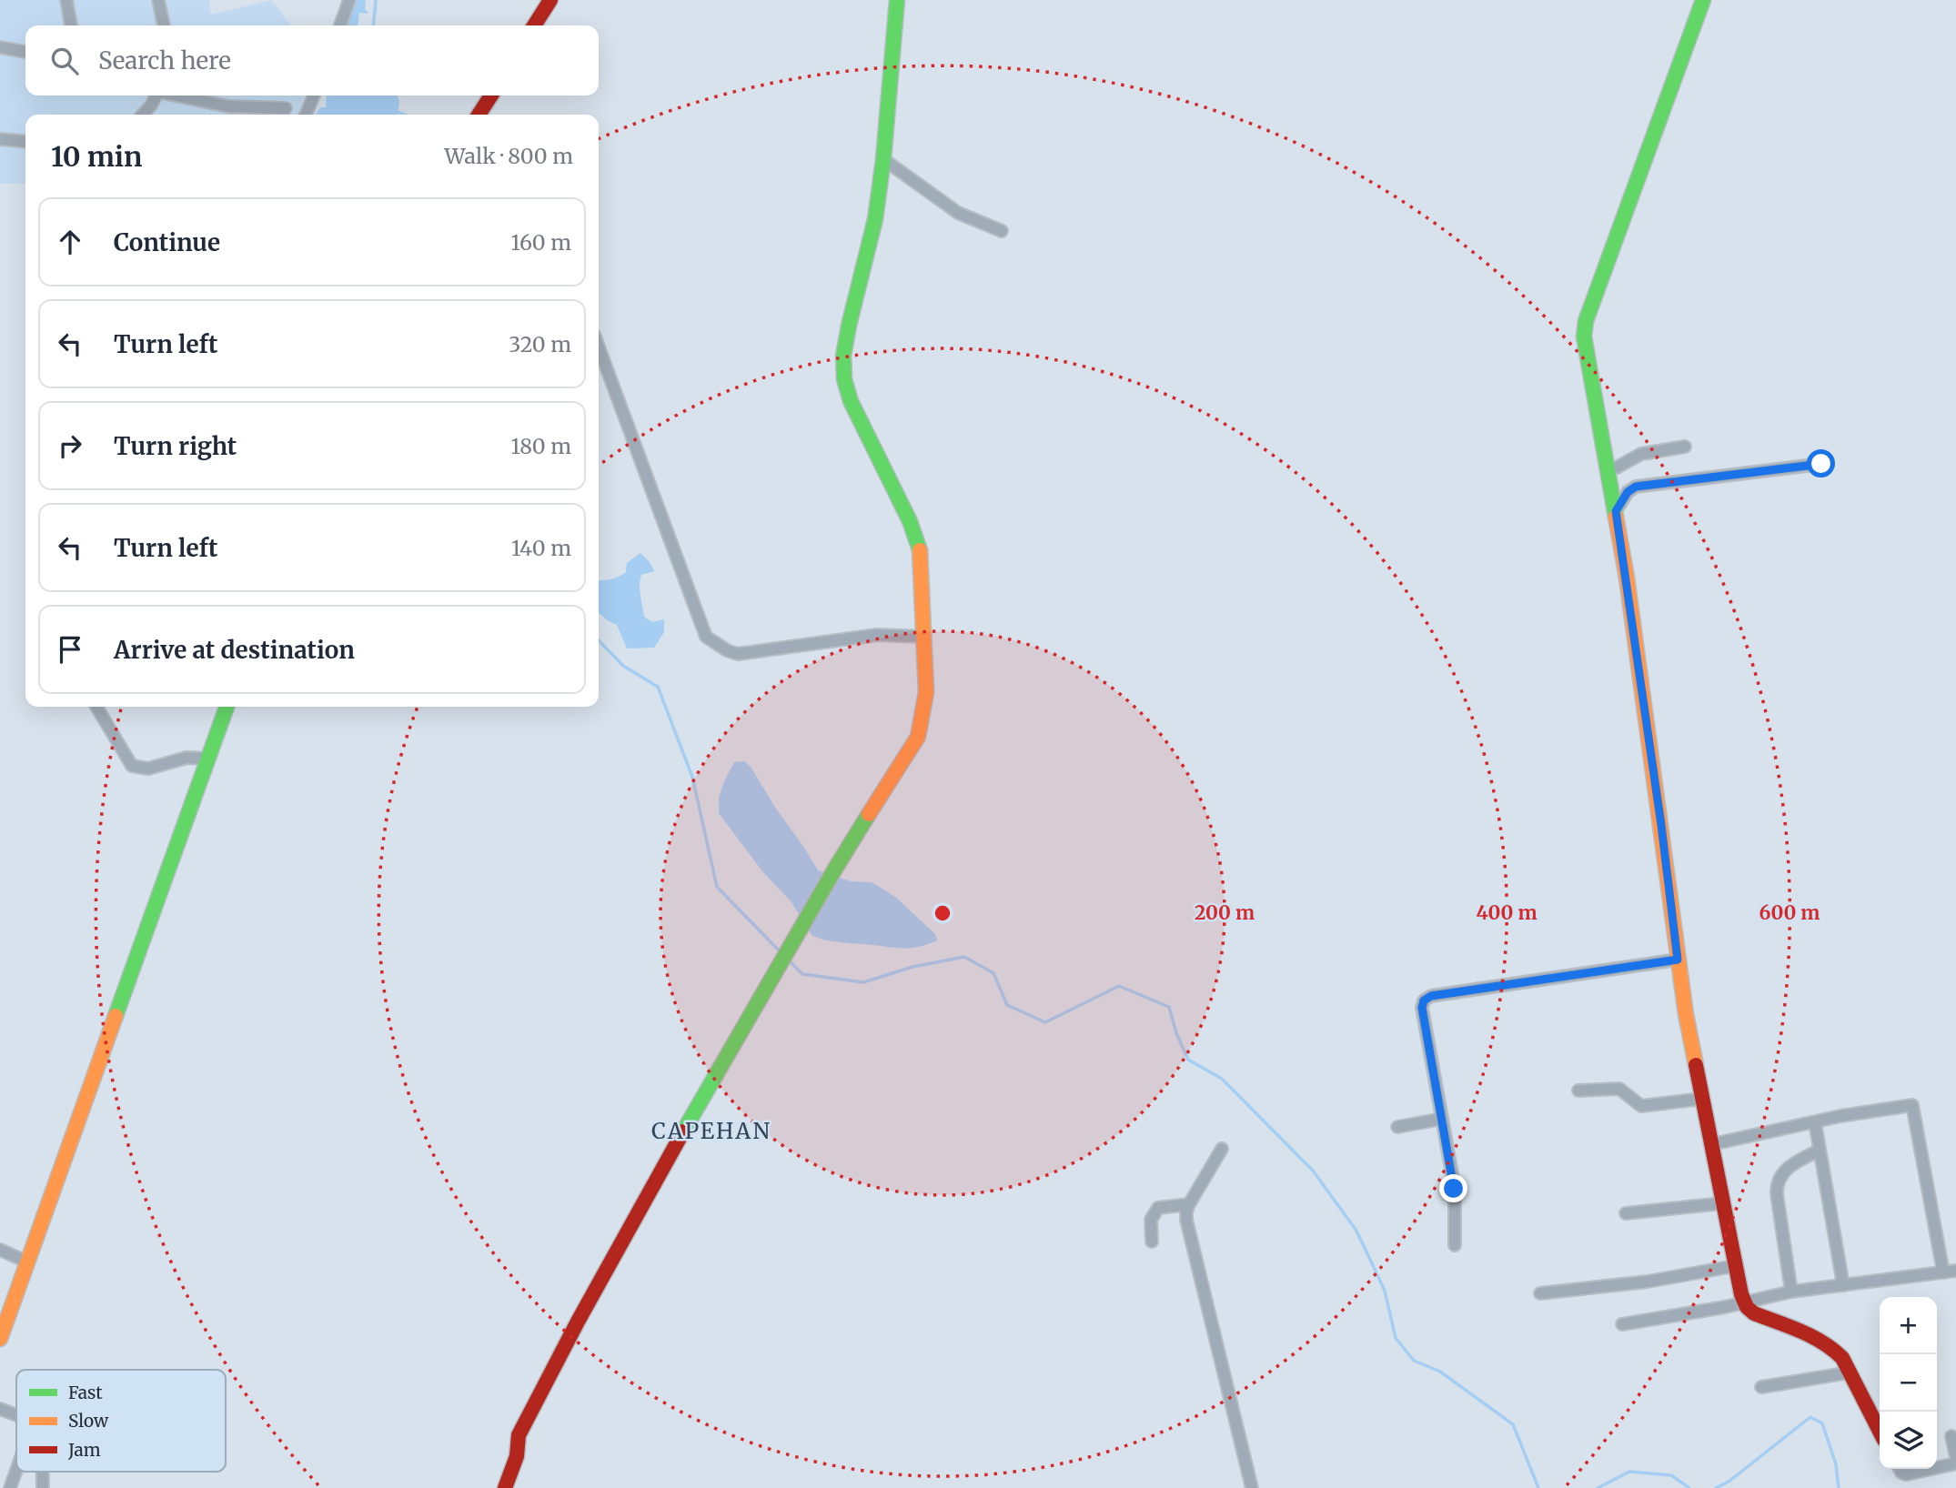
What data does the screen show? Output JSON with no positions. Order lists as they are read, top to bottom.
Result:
{
  "districts": ["CAPEHAN"],
  "legend": ["Fast", "Slow", "Jam"],
  "page": {
    "search": "Search here",
    "heading": ["10 min", "Walk · 800 m"],
    "list": [
      ["Continue", "160 m"],
      ["Turn left", "320 m"],
      ["Turn right", "180 m"],
      ["Turn left", "140 m"],
      "Arrive at destination"
    ],
    "map_buttons": ["+", "−"]
  },
  "rings": ["200 m", "400 m", "600 m"]
}
